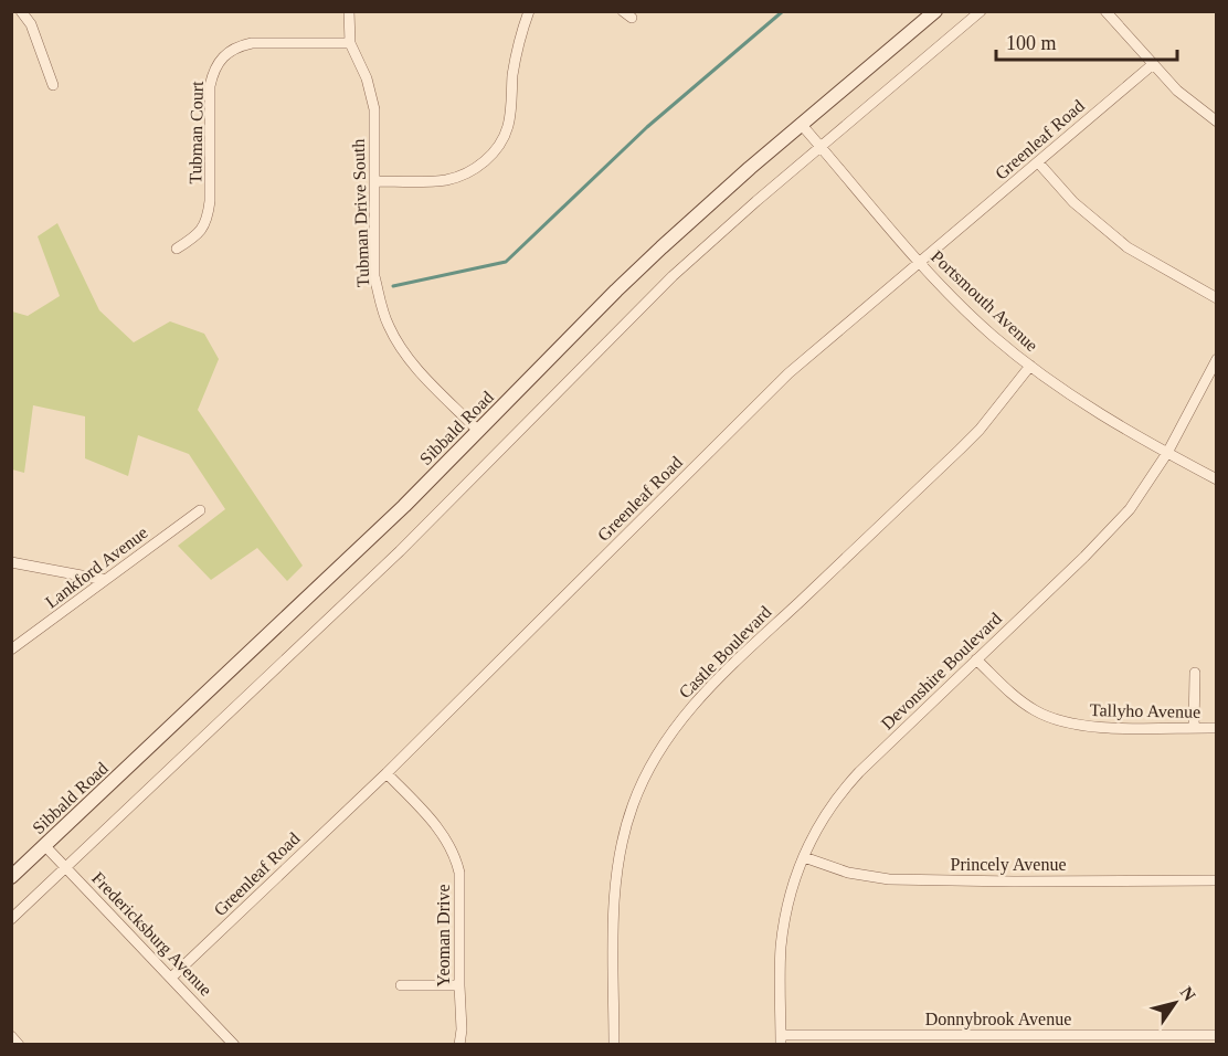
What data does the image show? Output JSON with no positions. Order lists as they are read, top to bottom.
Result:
{
  "streets": {
    "street": [
      "Tubman Court",
      "Greenleaf Road",
      "Tubman Drive South",
      "Portsmouth Avenue",
      "Sibbald Road",
      "Lankford Avenue",
      "Castle Boulevard",
      "Devonshire Boulevard",
      "Tallyho Avenue",
      "Princely Avenue",
      "Fredericksburg Avenue",
      "Yeoman Drive",
      "Donnybrook Avenue"
    ]
  },
  "crossings": [
    ["Tubman Court", "Tubman Drive South"],
    ["Greenleaf Road", "Portsmouth Avenue"],
    ["Greenleaf Road", "Fredericksburg Avenue"],
    ["Greenleaf Road", "Yeoman Drive"],
    ["Tubman Drive South", "Sibbald Road"],
    ["Portsmouth Avenue", "Sibbald Road"],
    ["Portsmouth Avenue", "Castle Boulevard"],
    ["Portsmouth Avenue", "Devonshire Boulevard"],
    ["Sibbald Road", "Fredericksburg Avenue"],
    ["Devonshire Boulevard", "Tallyho Avenue"],
    ["Devonshire Boulevard", "Princely Avenue"],
    ["Devonshire Boulevard", "Donnybrook Avenue"]
  ],
  "scale_bar": "100 m",
  "north": "top right"
}
